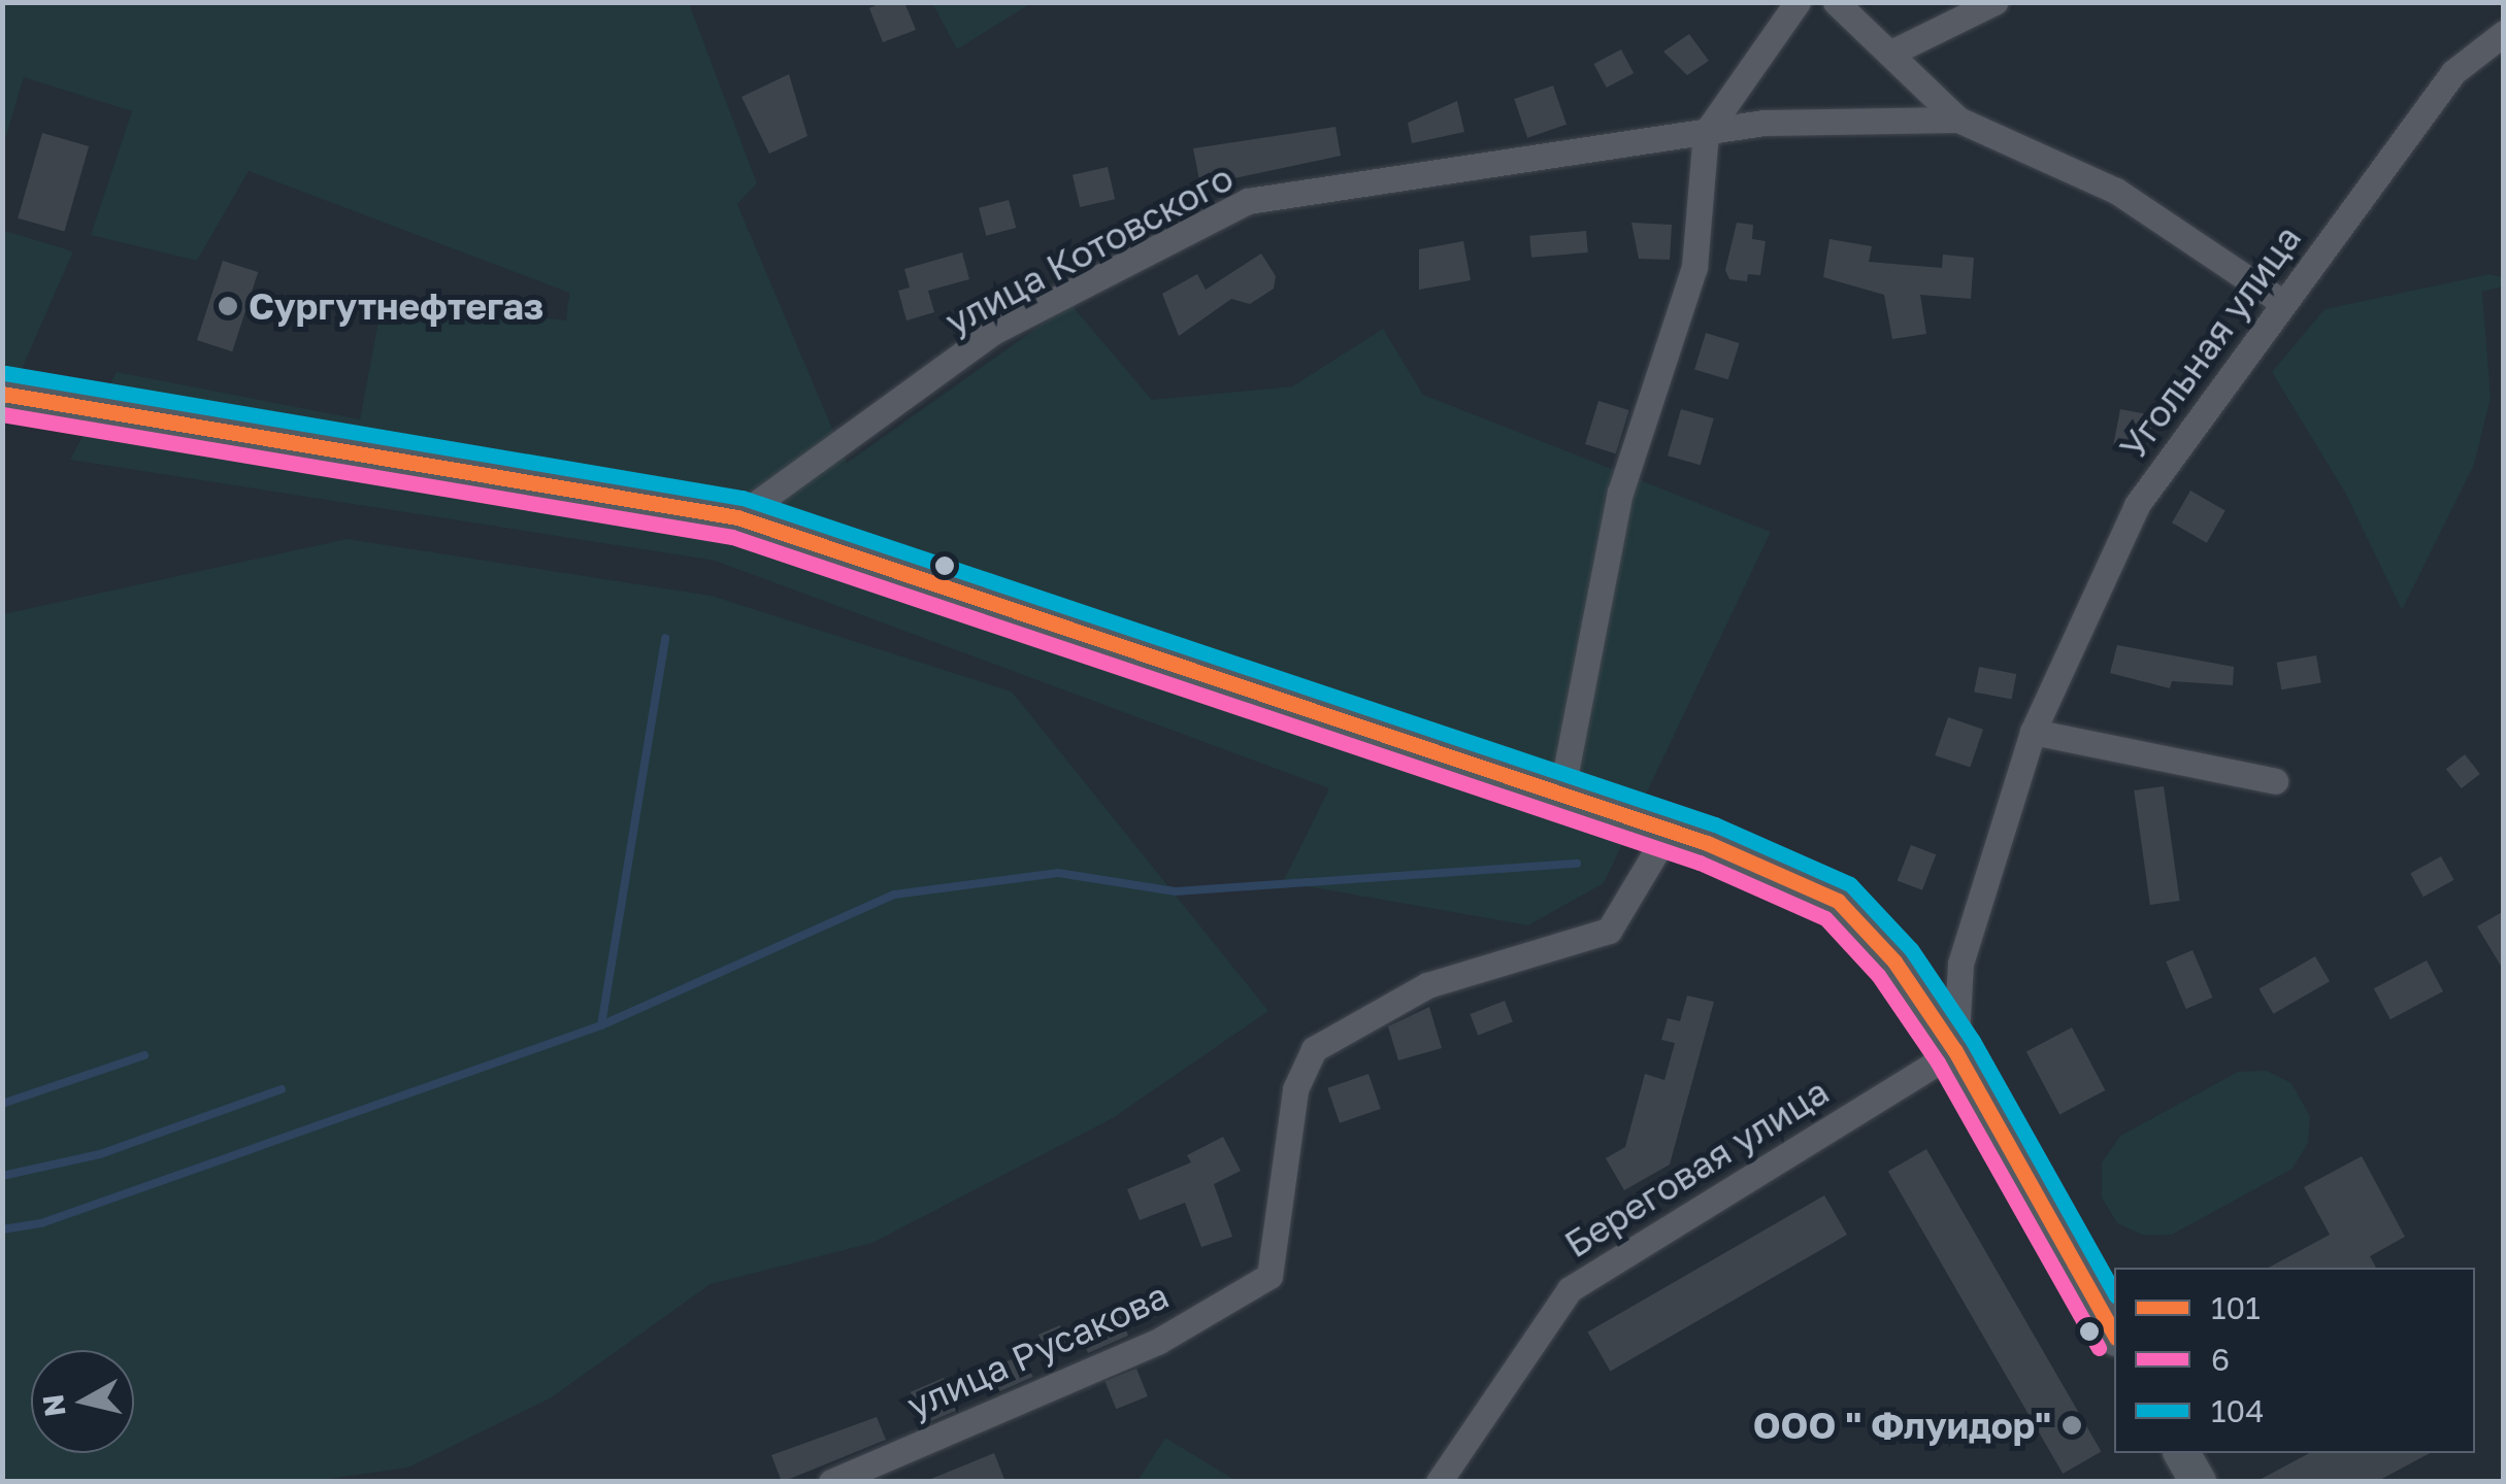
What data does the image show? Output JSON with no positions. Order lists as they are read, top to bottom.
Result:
{
  "streets": {
    "street": [
      "улица Котовского",
      "Угольная улица",
      "Береговая улица",
      "улица Русакова"
    ]
  },
  "crossings": [
    ["улица Котовского", "Угольная улица"],
    ["Угольная улица", "Береговая улица"]
  ],
  "places": ["Сургутнефтегаз", "ООО \" Флуидор\""],
  "lines": ["transit line 104", "transit line 101", "transit line 6"],
  "legend": ["101", "6", "104"],
  "north": "left"
}
